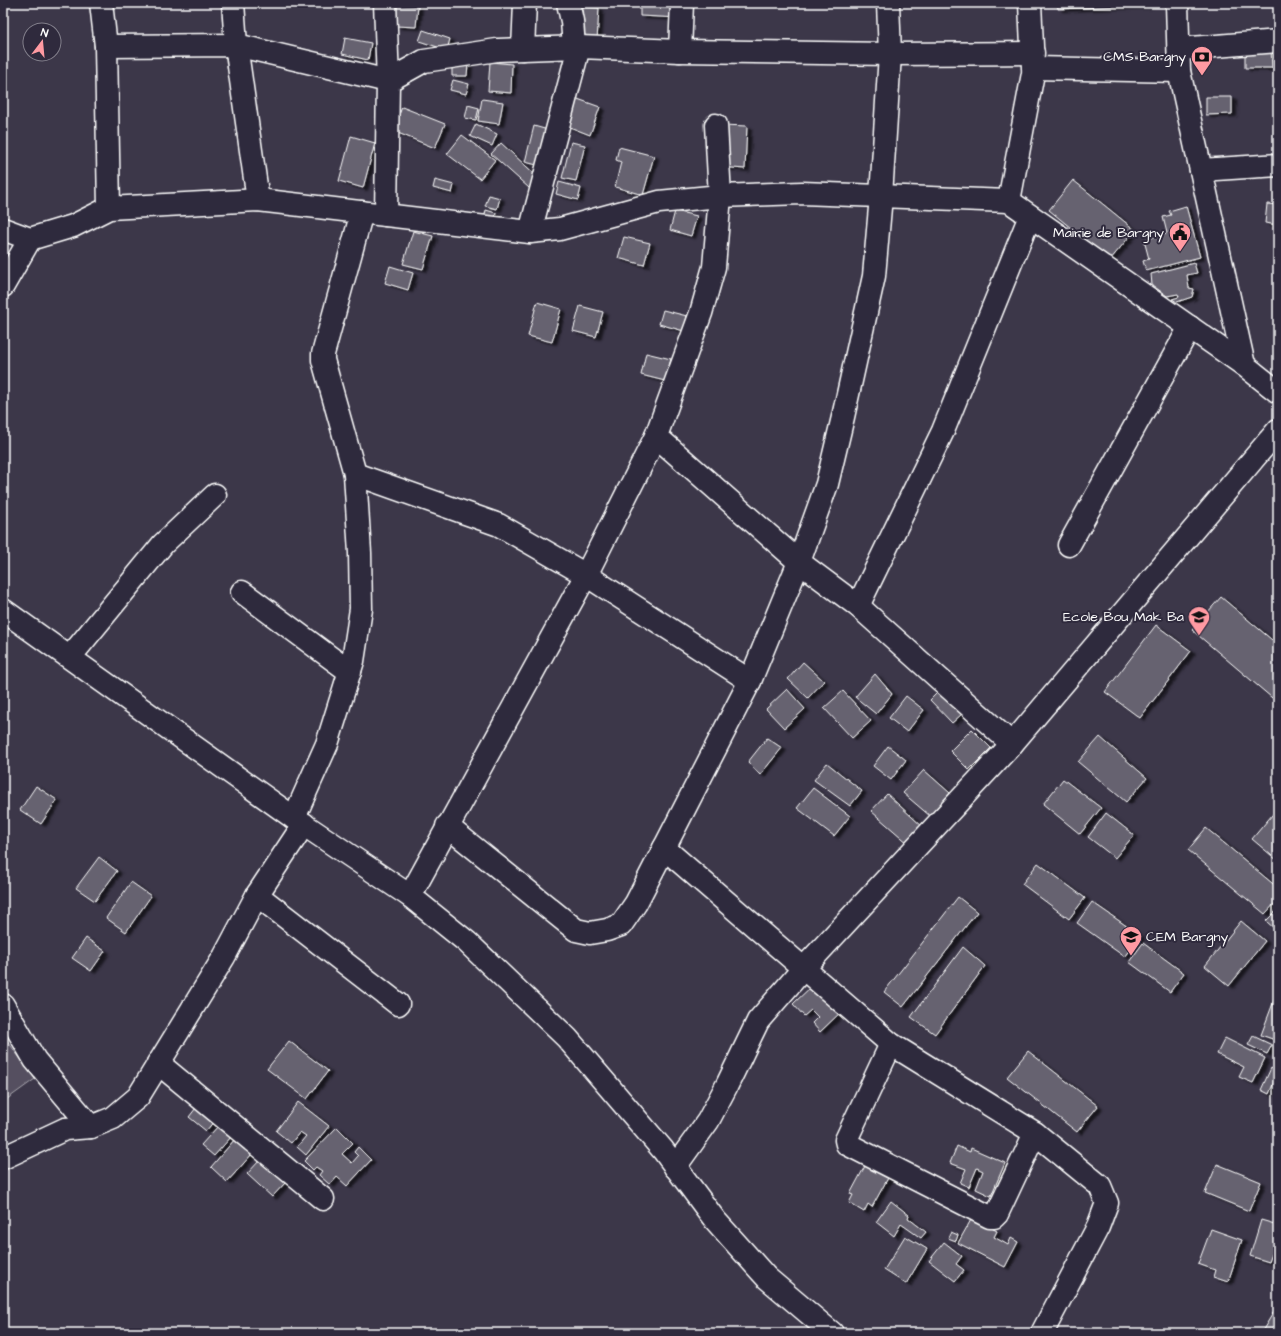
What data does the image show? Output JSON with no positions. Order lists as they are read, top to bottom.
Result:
{
  "places": {
    "bank": ["CMS Bargny"],
    "public building": ["Mairie de Bargny"],
    "school or university": ["Ecole Bou Mak Ba", "CEM Bargny"]
  },
  "north": "top"
}
